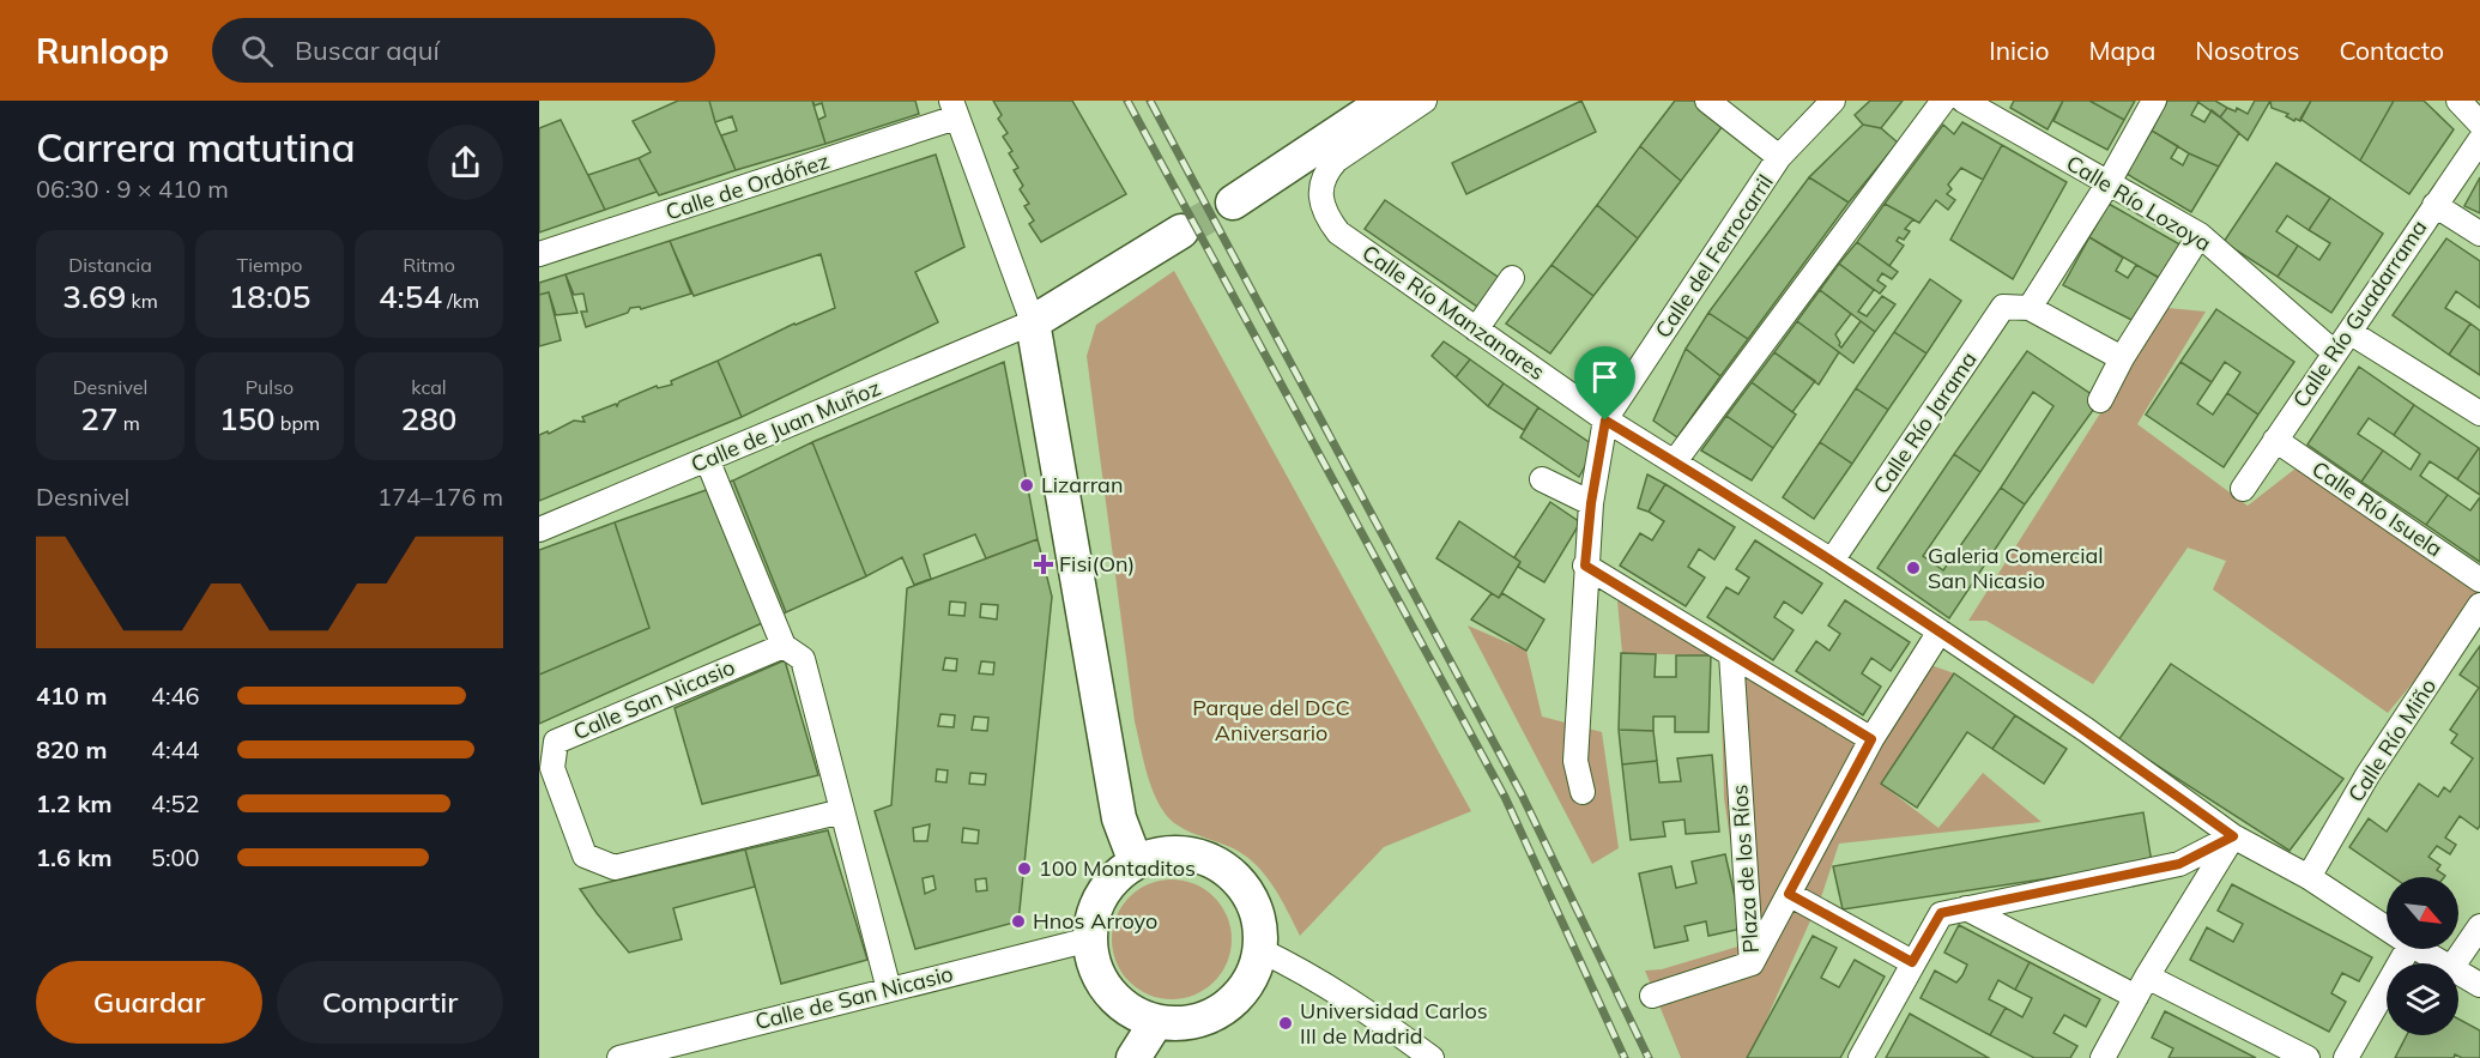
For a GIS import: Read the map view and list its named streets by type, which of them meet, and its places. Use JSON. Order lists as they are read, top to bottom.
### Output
{
  "streets": {
    "street": [
      "Calle de Ordóñez",
      "Calle Río Lozoya",
      "Calle del Ferrocarril",
      "Calle Río Manzanares",
      "Calle Río Guadarrama",
      "Calle Río Jarama",
      "Calle de Juan Muñoz",
      "Calle Río Isuela",
      "Calle San Nicasio",
      "Calle Río Miño",
      "Plaza de los Ríos",
      "Calle de San Nicasio"
    ]
  },
  "crossings": [
    ["Calle Río Lozoya", "Calle Río Guadarrama"],
    ["Calle del Ferrocarril", "Calle Río Manzanares"],
    ["Calle Río Manzanares", "Calle Río Jarama"],
    ["Calle Río Manzanares", "Calle Río Miño"],
    ["Calle Río Manzanares", "Plaza de los Ríos"],
    ["Calle Río Guadarrama", "Calle Río Isuela"]
  ],
  "parks": ["Parque del DCC Aniversario"],
  "places": {
    "other": [
      "Lizarran",
      "Galeria Comercial San Nicasio",
      "100 Montaditos",
      "Hnos Arroyo",
      "Universidad Carlos III de Madrid"
    ],
    "health": ["Fisi(On)"]
  },
  "north": "bottom right",
  "page": {
    "header": "Runloop",
    "search": "Buscar aquí",
    "nav": [
      "Inicio",
      "Mapa",
      "Nosotros",
      "Contacto"
    ],
    "heading": ["Carrera matutina", "06:30 · 9 × 410 m"],
    "stats": [
      ["Distancia", "3.69 km"],
      ["Tiempo", "18:05"],
      ["Ritmo", "4:54 /km"],
      ["Desnivel", "27 m"],
      ["Pulso", "150 bpm"],
      ["kcal", "280"]
    ],
    "chart": ["Desnivel", "174–176 m"],
    "list": [
      {
        "name": "410 m",
        "note": "4:46"
      },
      {
        "name": "820 m",
        "note": "4:44"
      },
      {
        "name": "1.2 km",
        "note": "4:52"
      },
      {
        "name": "1.6 km",
        "note": "5:00"
      }
    ],
    "buttons": ["Guardar", "Compartir"]
  }
}
